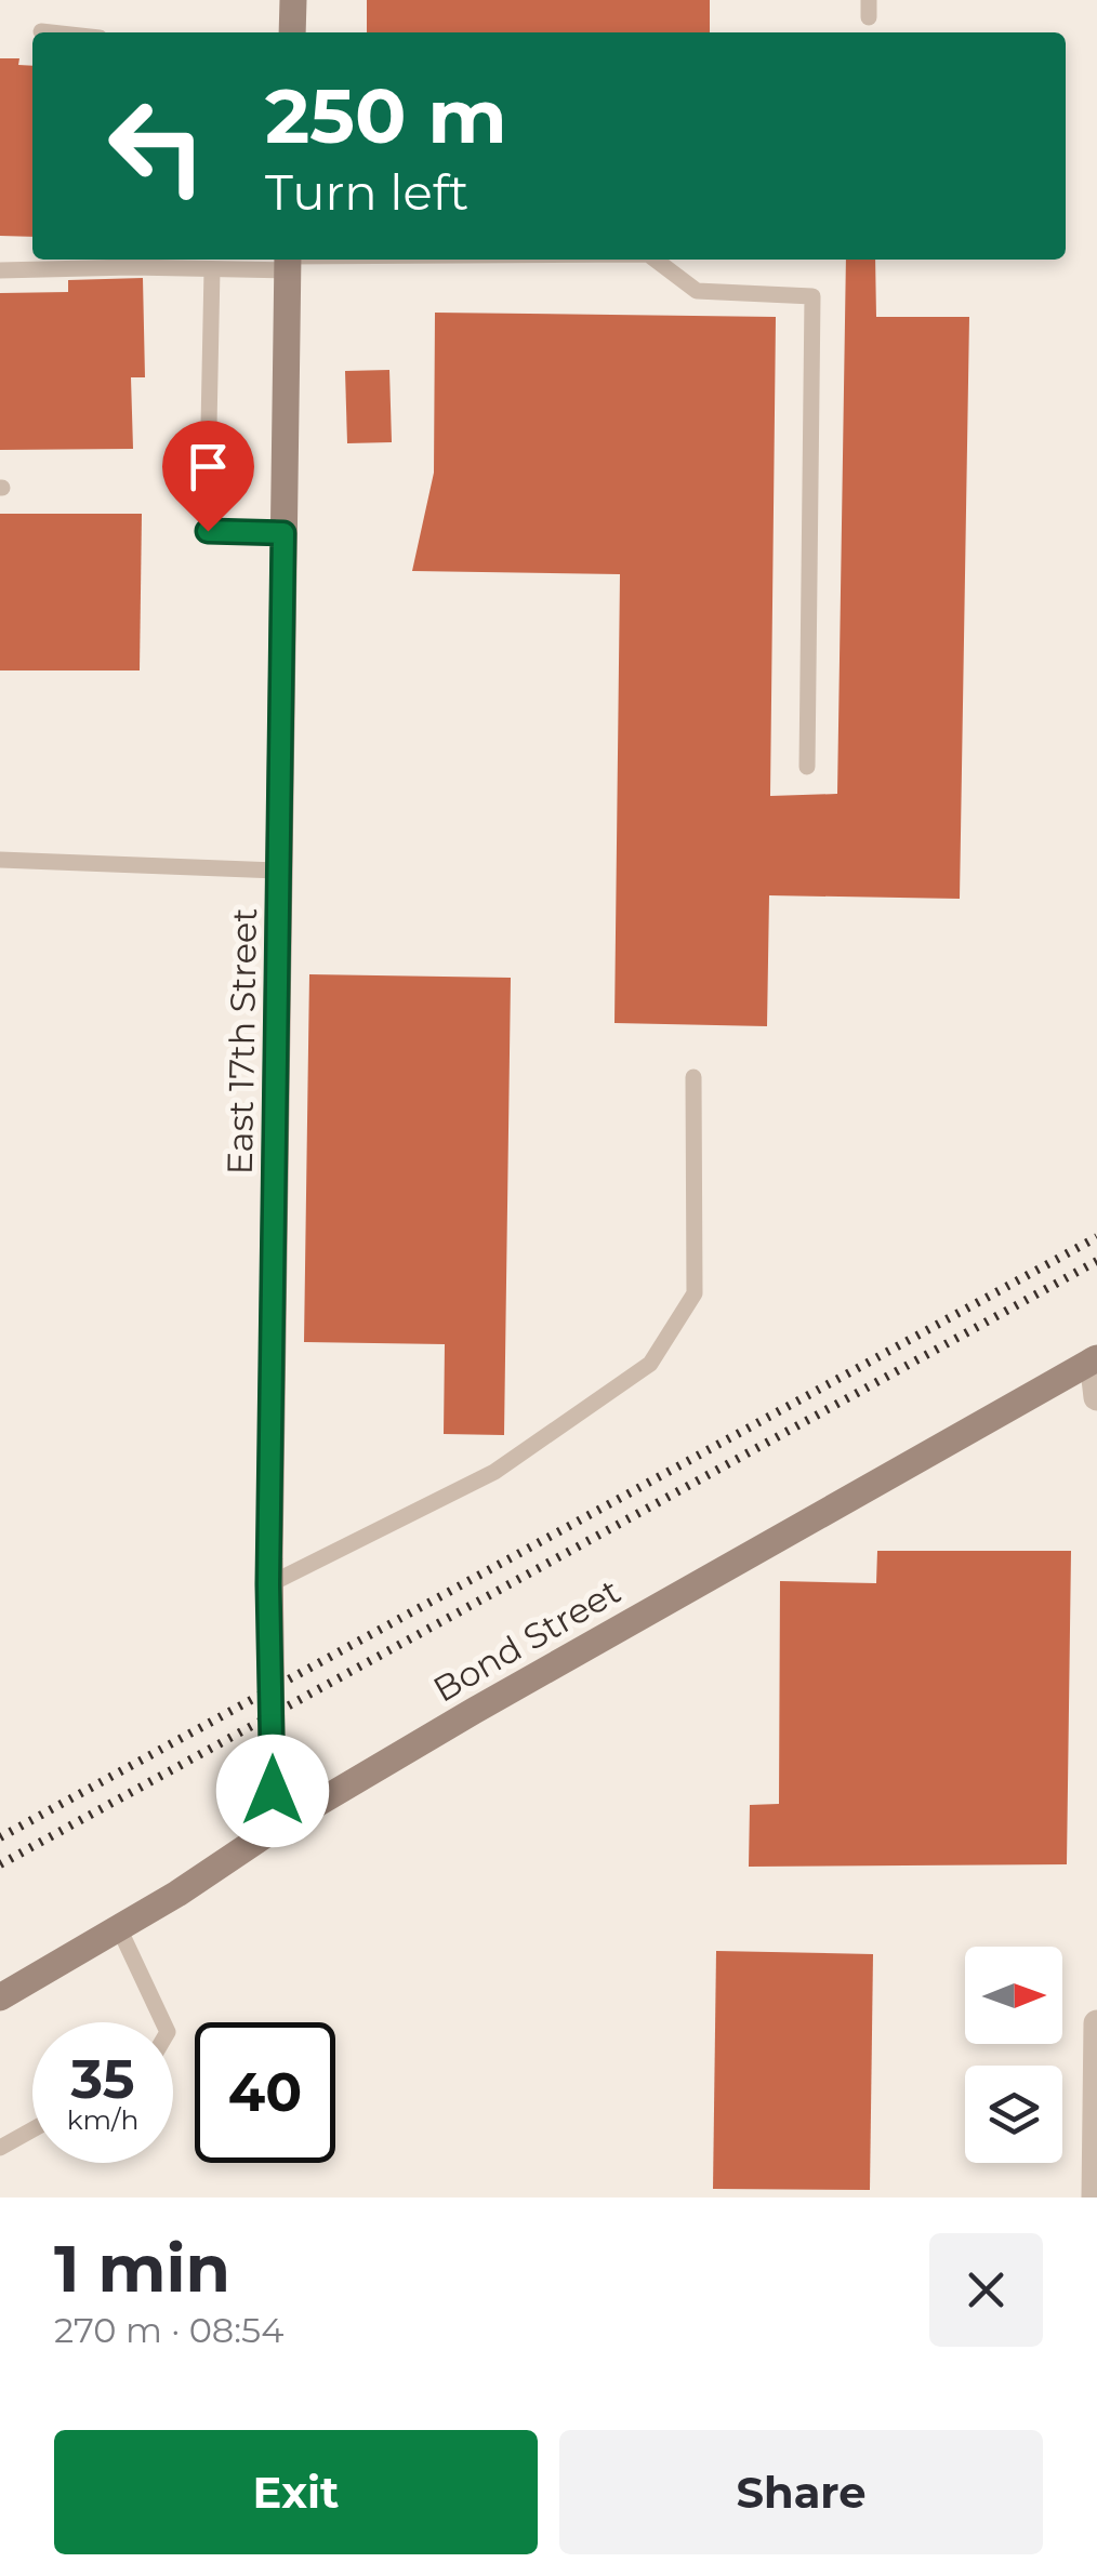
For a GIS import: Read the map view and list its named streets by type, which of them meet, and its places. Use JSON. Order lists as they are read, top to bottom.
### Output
{
  "streets": {
    "street": ["East 17th Street", "Bond Street"]
  },
  "crossings": [
    ["East 17th Street", "Bond Street"]
  ],
  "north": "right",
  "page": {
    "turn": ["250 m", "Turn left"],
    "speed": "35 km/h",
    "limit": "40",
    "heading": ["1 min", "270 m · 08:54"],
    "buttons": ["Exit", "Share"]
  }
}
